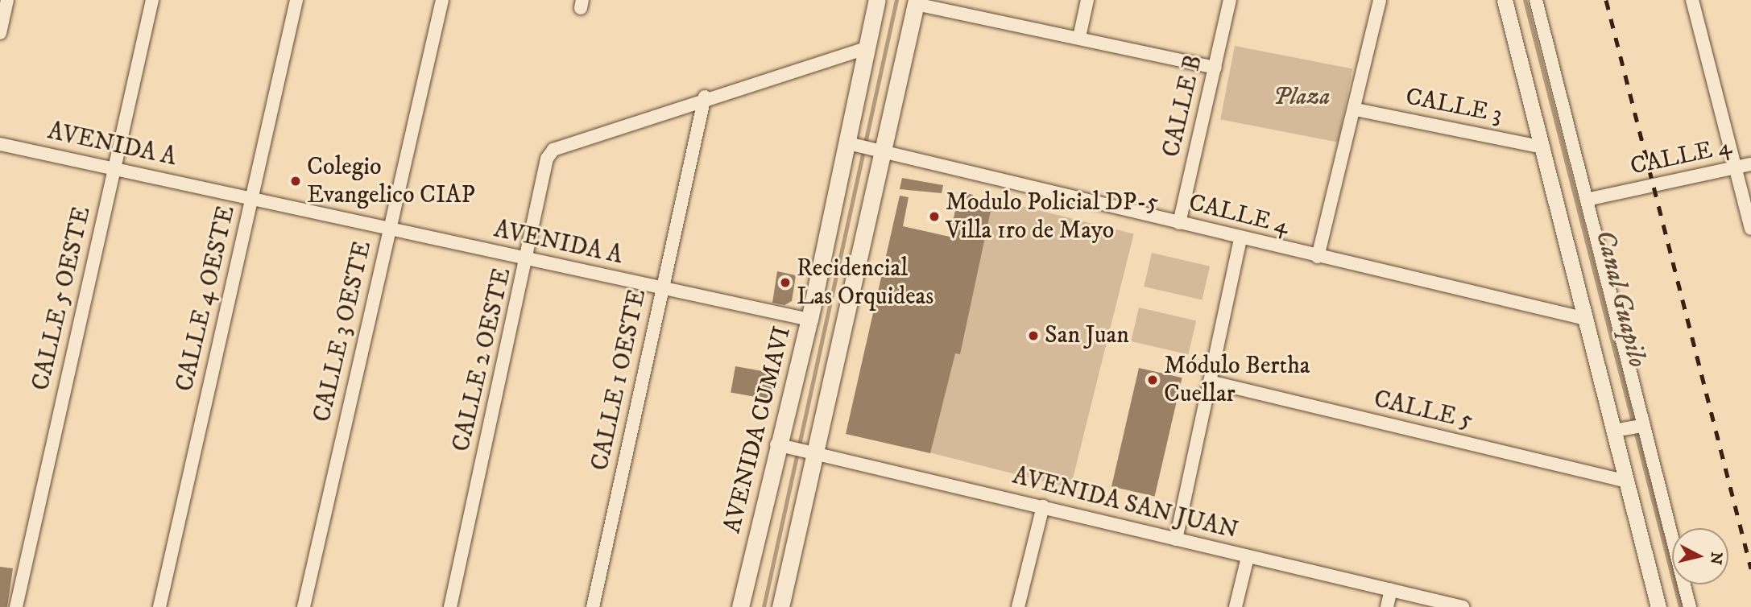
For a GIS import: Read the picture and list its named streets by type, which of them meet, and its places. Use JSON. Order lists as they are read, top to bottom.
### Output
{
  "streets": {
    "main road": ["AVENIDA CUMAVI"],
    "street": [
      "CALLE B",
      "CALLE 3",
      "AVENIDA A",
      "CALLE 4",
      "CALLE 5 OESTE",
      "CALLE 4 OESTE",
      "CALLE 3 OESTE",
      "CALLE 2 OESTE",
      "CALLE 1 OESTE",
      "CALLE 5",
      "AVENIDA SAN JUAN"
    ]
  },
  "crossings": [
    ["CALLE B", "CALLE 4"],
    ["AVENIDA A", "CALLE 5 OESTE"],
    ["AVENIDA A", "CALLE 4 OESTE"],
    ["AVENIDA A", "CALLE 3 OESTE"],
    ["AVENIDA A", "CALLE 2 OESTE"],
    ["AVENIDA A", "CALLE 1 OESTE"],
    ["AVENIDA A", "AVENIDA CUMAVI"],
    ["CALLE 4", "AVENIDA CUMAVI"],
    ["CALLE 2 OESTE", "CALLE 1 OESTE"],
    ["CALLE 2 OESTE", "AVENIDA CUMAVI"],
    ["AVENIDA CUMAVI", "AVENIDA SAN JUAN"]
  ],
  "water": ["Canal Guapilo"],
  "parks": ["Plaza"],
  "places": [
    "Colegio Evangelico CIAP",
    "Modulo Policial DP-5 Villa 1ro de Mayo",
    "Recidencial Las Orquideas",
    "San Juan",
    "Módulo Bertha Cuellar"
  ],
  "north": "right"
}
